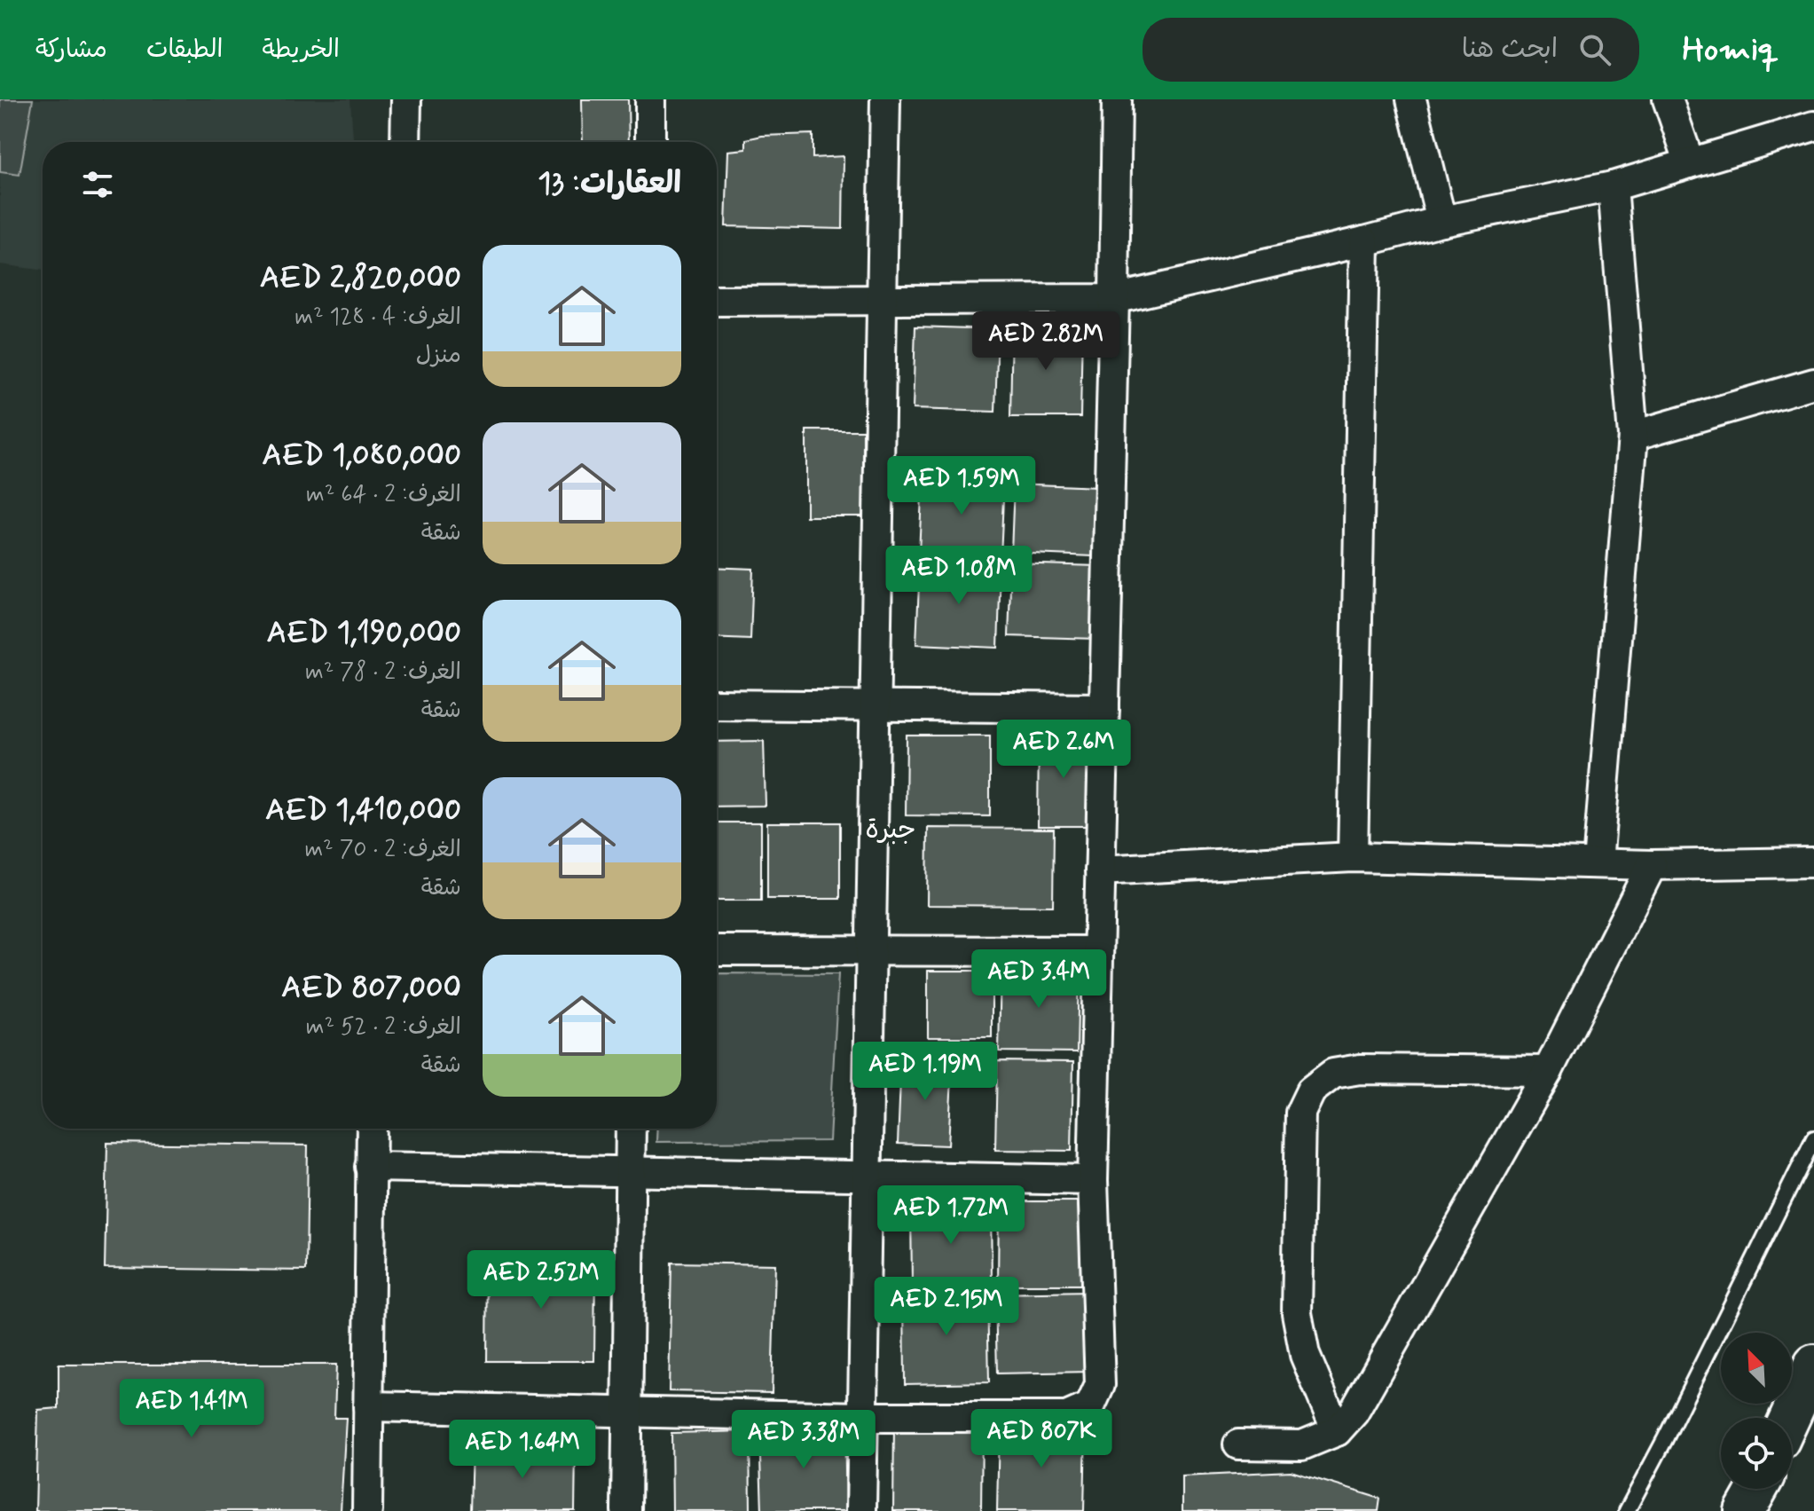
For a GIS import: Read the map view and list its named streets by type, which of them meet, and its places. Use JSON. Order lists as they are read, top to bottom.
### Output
{
  "districts": ["جبرة"],
  "north": "top left",
  "page": {
    "header": "Homiq",
    "search": "ابحث هنا",
    "nav": ["الخريطة", "الطبقات", "مشاركة"],
    "heading": "العقارات: 13",
    "list": [
      {
        "name": "AED 2,820,000",
        "note": "الغرف: 4 · 128 m² · منزل"
      },
      {
        "name": "AED 1,080,000",
        "note": "الغرف: 2 · 64 m² · شقة"
      },
      {
        "name": "AED 1,190,000",
        "note": "الغرف: 2 · 78 m² · شقة"
      },
      {
        "name": "AED 1,410,000",
        "note": "الغرف: 2 · 70 m² · شقة"
      },
      {
        "name": "AED 807,000",
        "note": "الغرف: 2 · 52 m² · شقة"
      }
    ],
    "price": [
      "AED 2.82M",
      "AED 1.59M",
      "AED 1.08M",
      "AED 2.6M",
      "AED 3.4M",
      "AED 1.19M",
      "AED 1.72M",
      "AED 2.52M",
      "AED 2.15M",
      "AED 1.41M",
      "AED 807K",
      "AED 3.38M",
      "AED 1.64M"
    ]
  }
}
